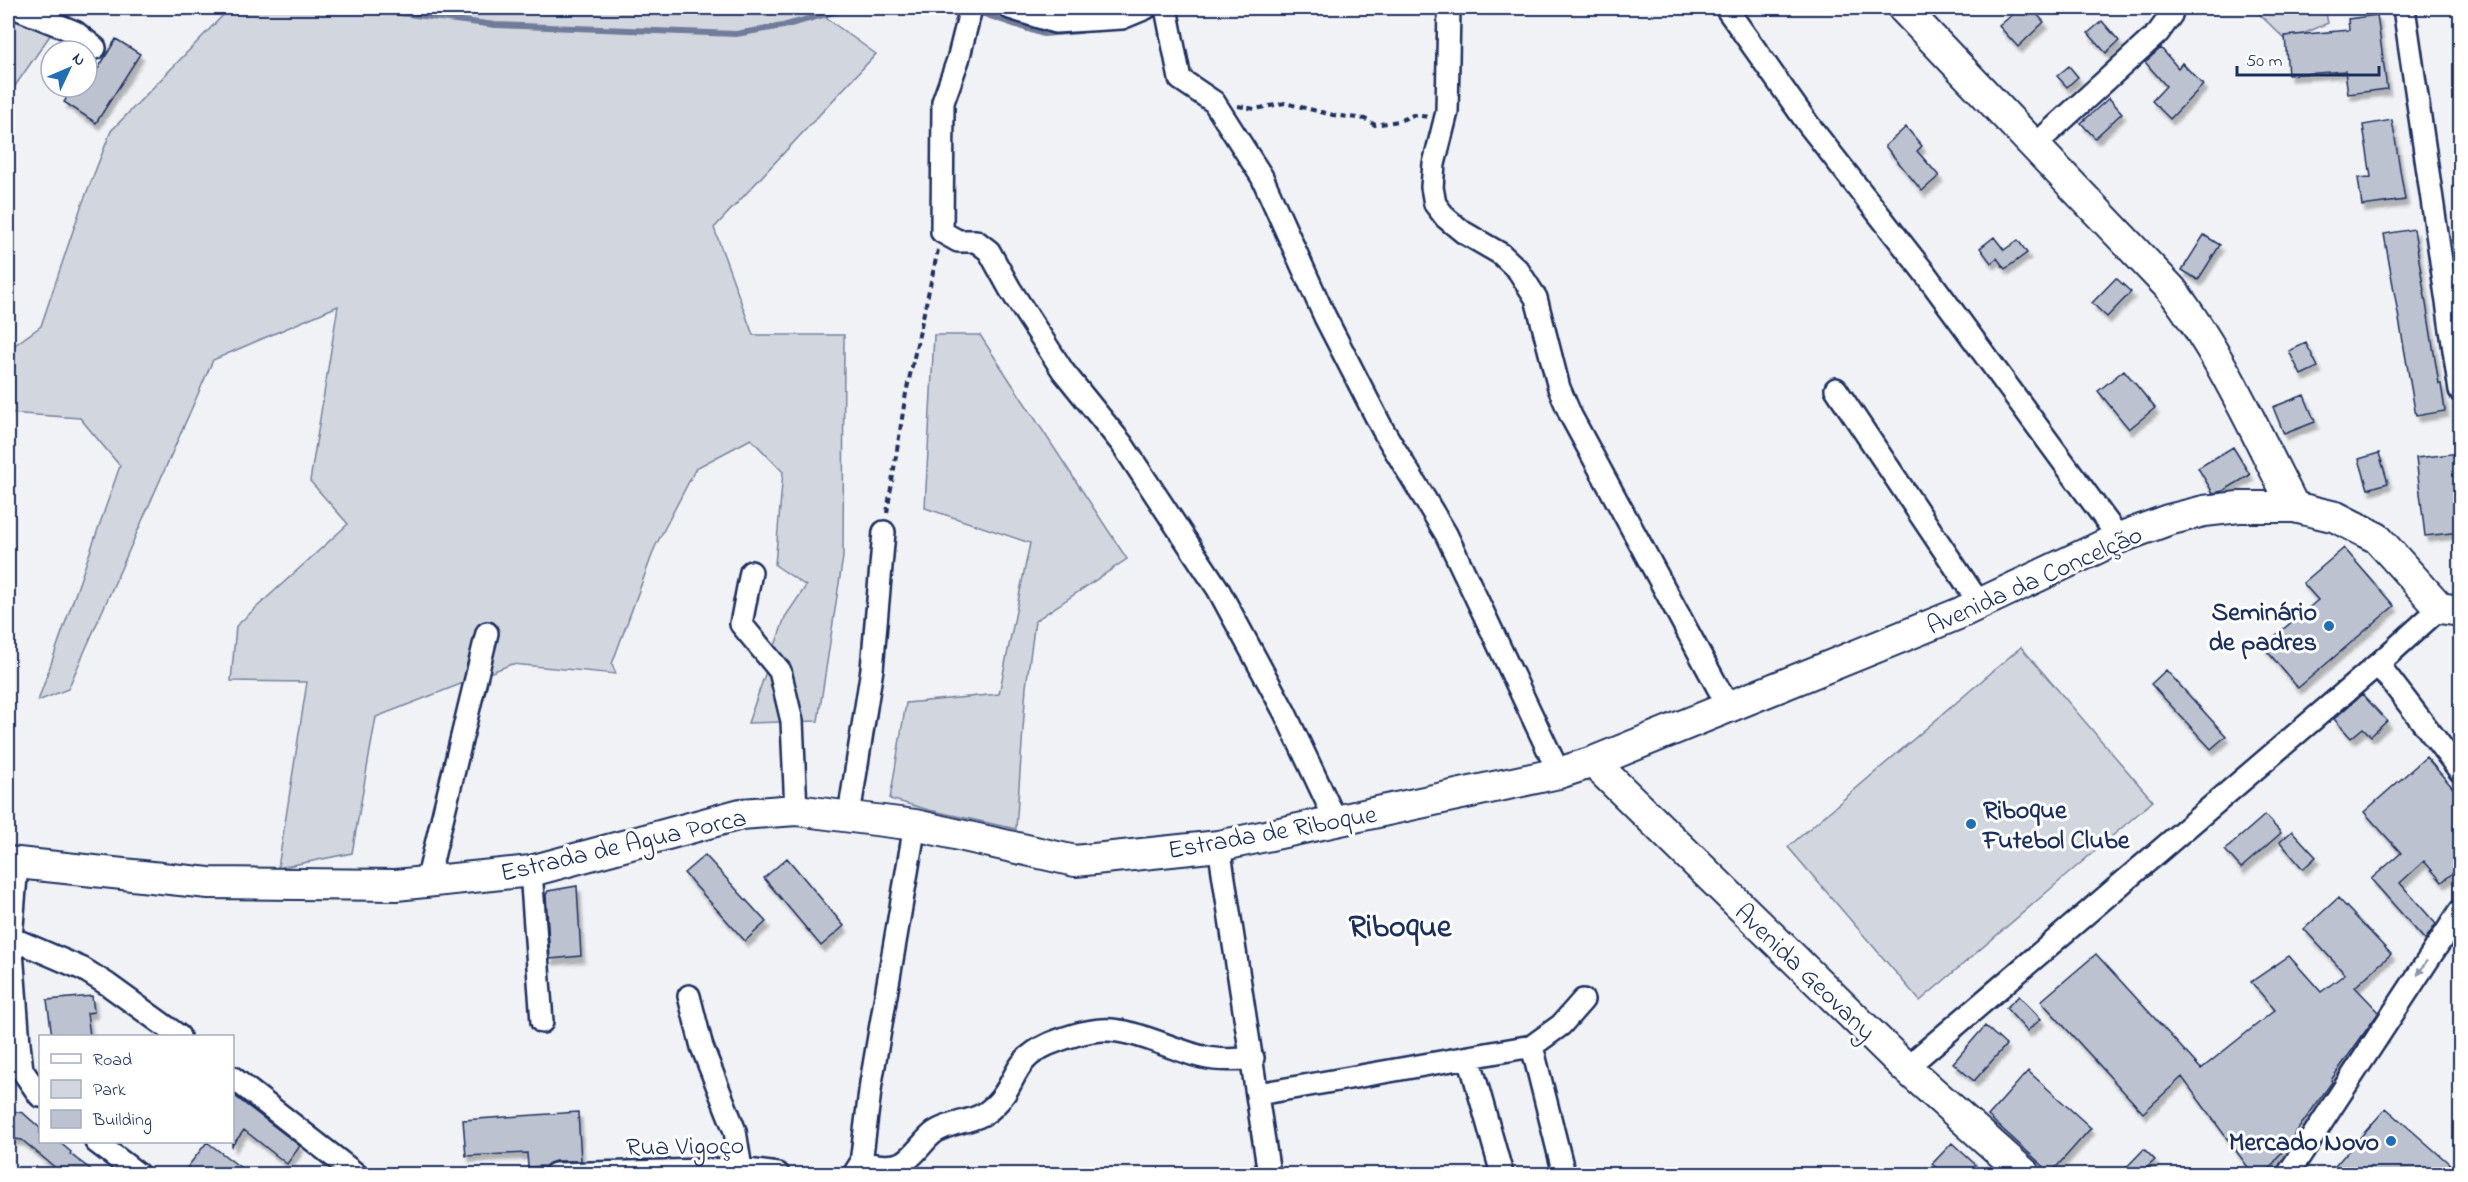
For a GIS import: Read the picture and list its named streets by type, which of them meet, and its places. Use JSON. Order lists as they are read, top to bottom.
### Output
{
  "streets": {
    "main road": [
      "Avenida da Concelção",
      "Estrada de Riboque",
      "Estrada de Agua Porca",
      "Avenida Geovany"
    ],
    "street": ["Rua Vigoço"]
  },
  "crossings": [
    ["Avenida da Concelção", "Estrada de Riboque"],
    ["Avenida da Concelção", "Avenida Geovany"],
    ["Estrada de Riboque", "Estrada de Agua Porca"],
    ["Estrada de Riboque", "Avenida Geovany"]
  ],
  "districts": ["Riboque"],
  "places": ["Seminário de padres", "Riboque Futebol Clube", "Mercado Novo"],
  "legend": ["Road", "Park", "Building"],
  "scale_bar": "50 m",
  "north": "top right"
}
